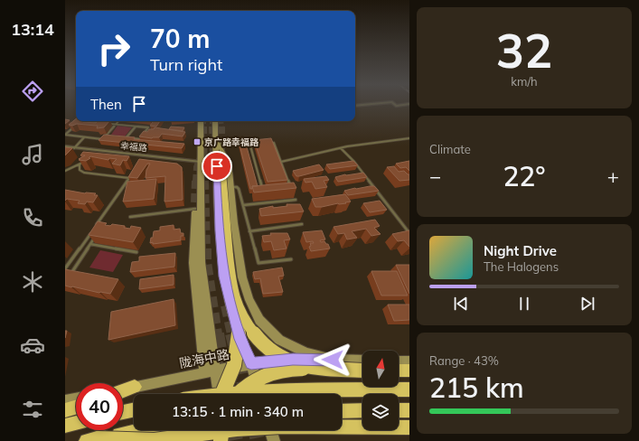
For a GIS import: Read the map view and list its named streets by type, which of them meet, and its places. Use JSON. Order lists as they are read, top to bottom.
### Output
{
  "streets": {
    "main road": ["陇海中路"],
    "street": ["幸福路"]
  },
  "places": {
    "transit": ["京广路幸福路"]
  },
  "north": "top",
  "page": {
    "tabs": "13:14",
    "tile": [
      ["32", "km/h"],
      "Climate",
      ["Range · 43%", "215 km"]
    ],
    "turn": ["70 m", "Turn right"],
    "then": "Then",
    "heat": ["−", "22°", "+"],
    "song": ["Night Drive", "The Halogens"],
    "limit": "40",
    "trip": "13:15 · 1 min · 340 m"
  }
}
